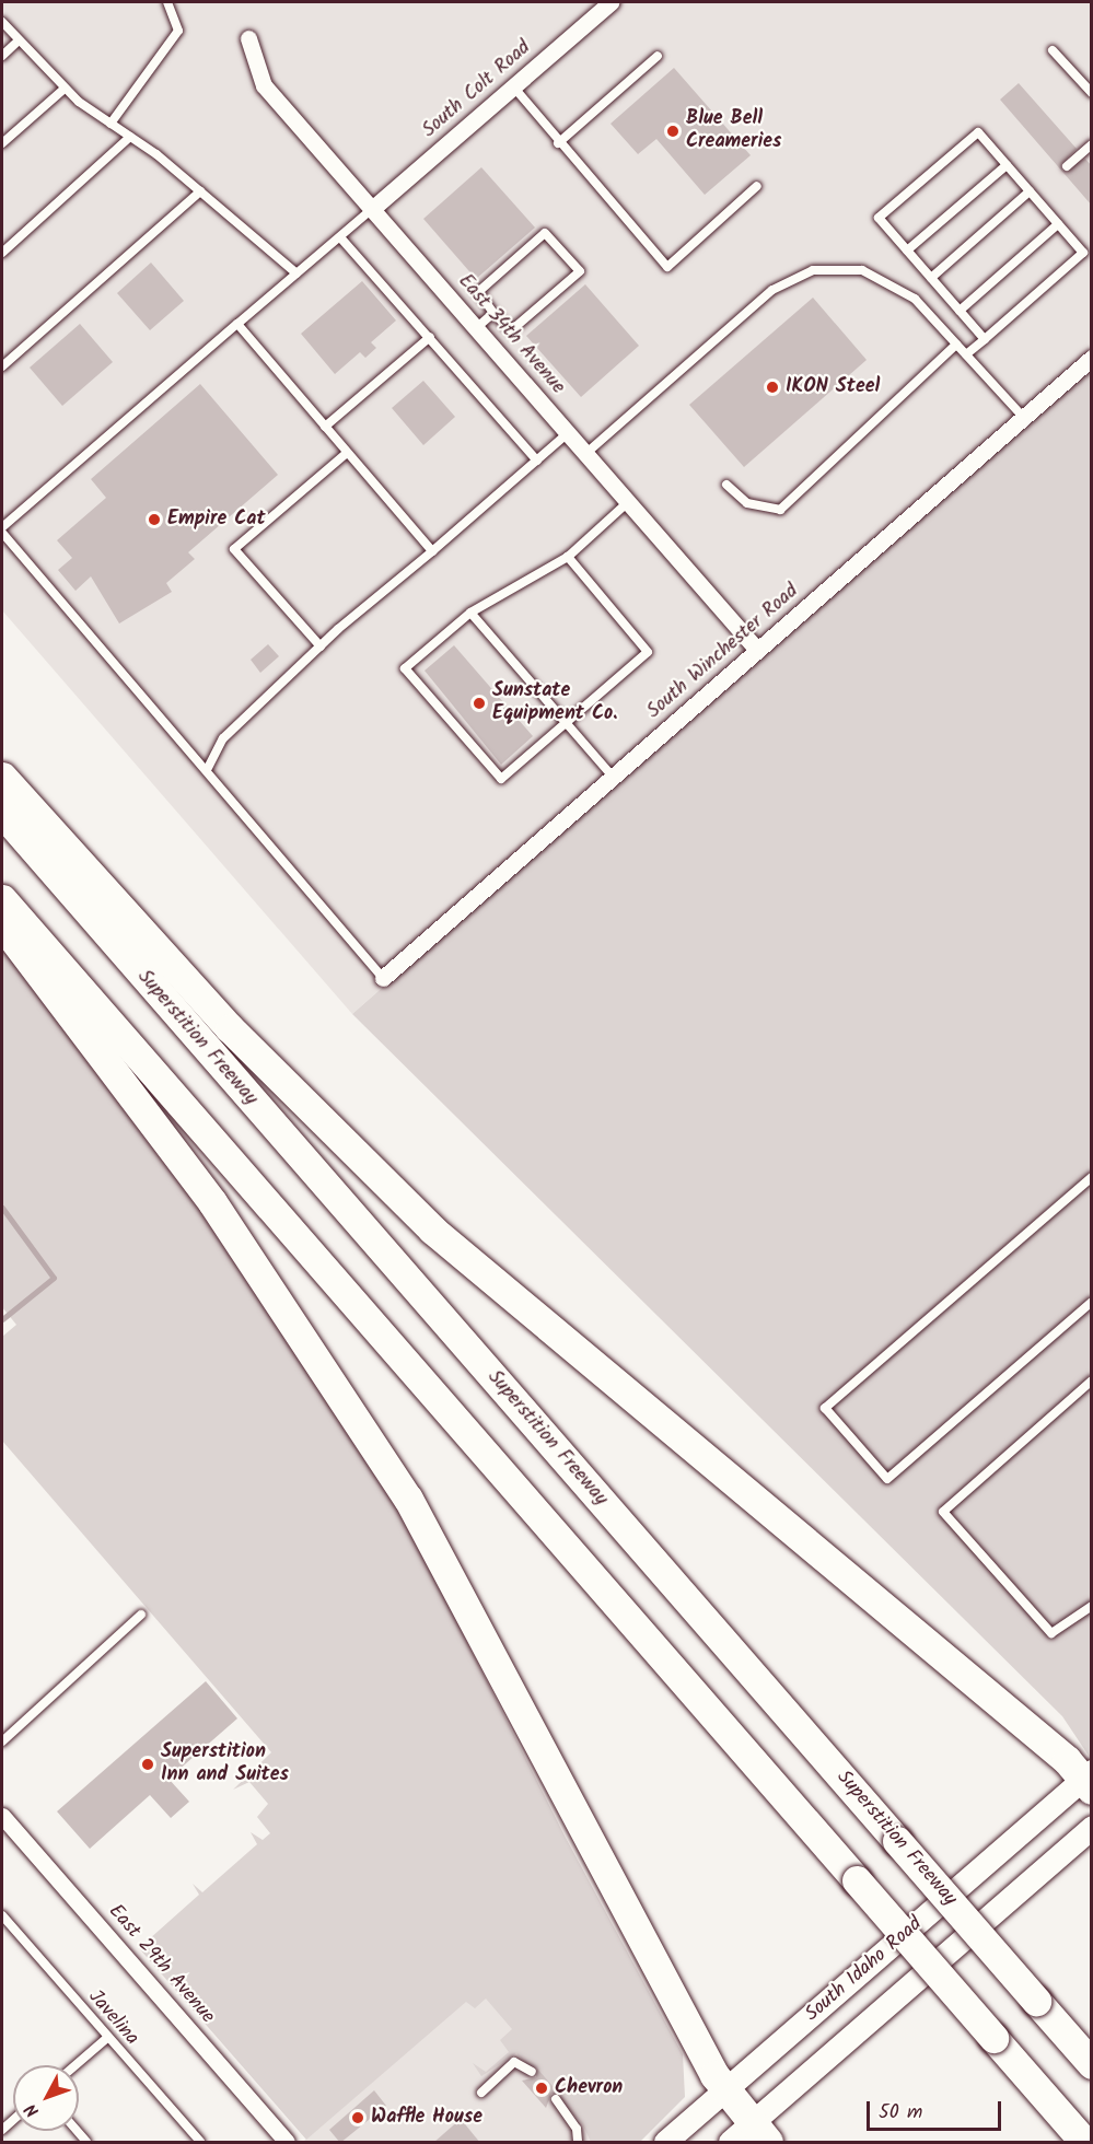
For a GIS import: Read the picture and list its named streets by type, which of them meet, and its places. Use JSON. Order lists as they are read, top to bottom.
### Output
{
  "streets": {
    "highway": ["Superstition Freeway"],
    "main road": ["South Idaho Road"],
    "street": [
      "South Colt Road",
      "East 34th Avenue",
      "South Winchester Road",
      "East 29th Avenue"
    ],
    "lane": ["Javelina"]
  },
  "crossings": [
    ["South Colt Road", "East 34th Avenue"],
    ["East 34th Avenue", "South Winchester Road"]
  ],
  "places": [
    "Blue Bell Creameries",
    "IKON Steel",
    "Empire Cat",
    "Sunstate Equipment Co.",
    "Superstition Inn and Suites",
    "Chevron",
    "Waffle House"
  ],
  "scale_bar": "50 m",
  "north": "bottom left"
}
